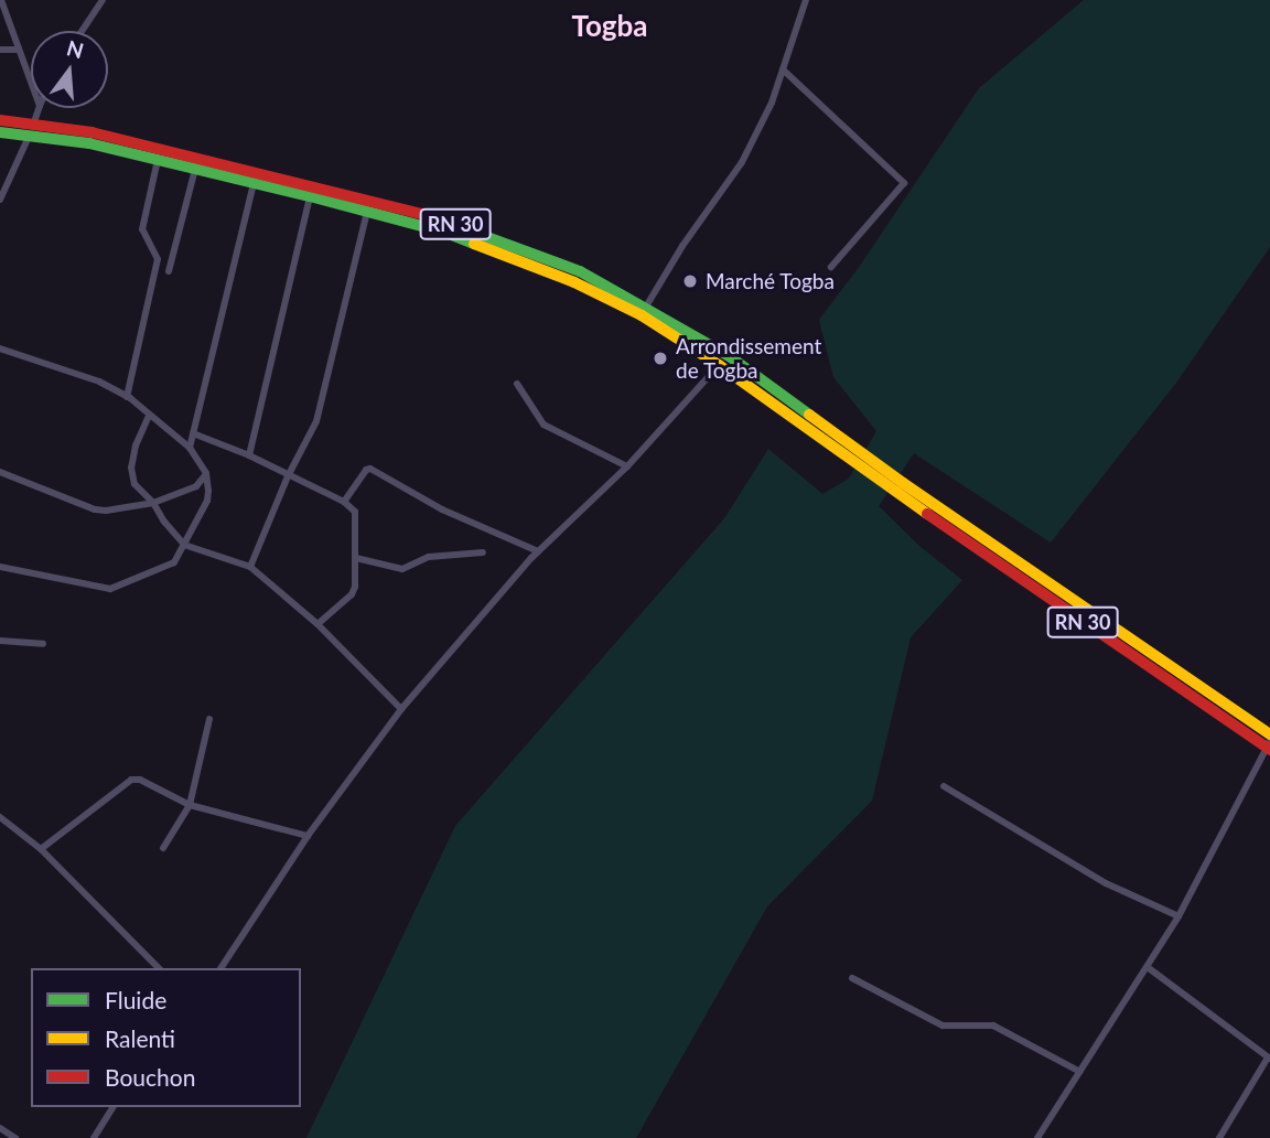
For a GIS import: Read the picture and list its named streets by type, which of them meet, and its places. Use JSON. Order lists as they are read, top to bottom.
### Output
{
  "streets": {
    "main road": ["RN 30"]
  },
  "districts": ["Togba"],
  "places": ["Marché Togba", "Arrondissement de Togba"],
  "legend": ["Fluide", "Ralenti", "Bouchon"],
  "north": "top"
}
